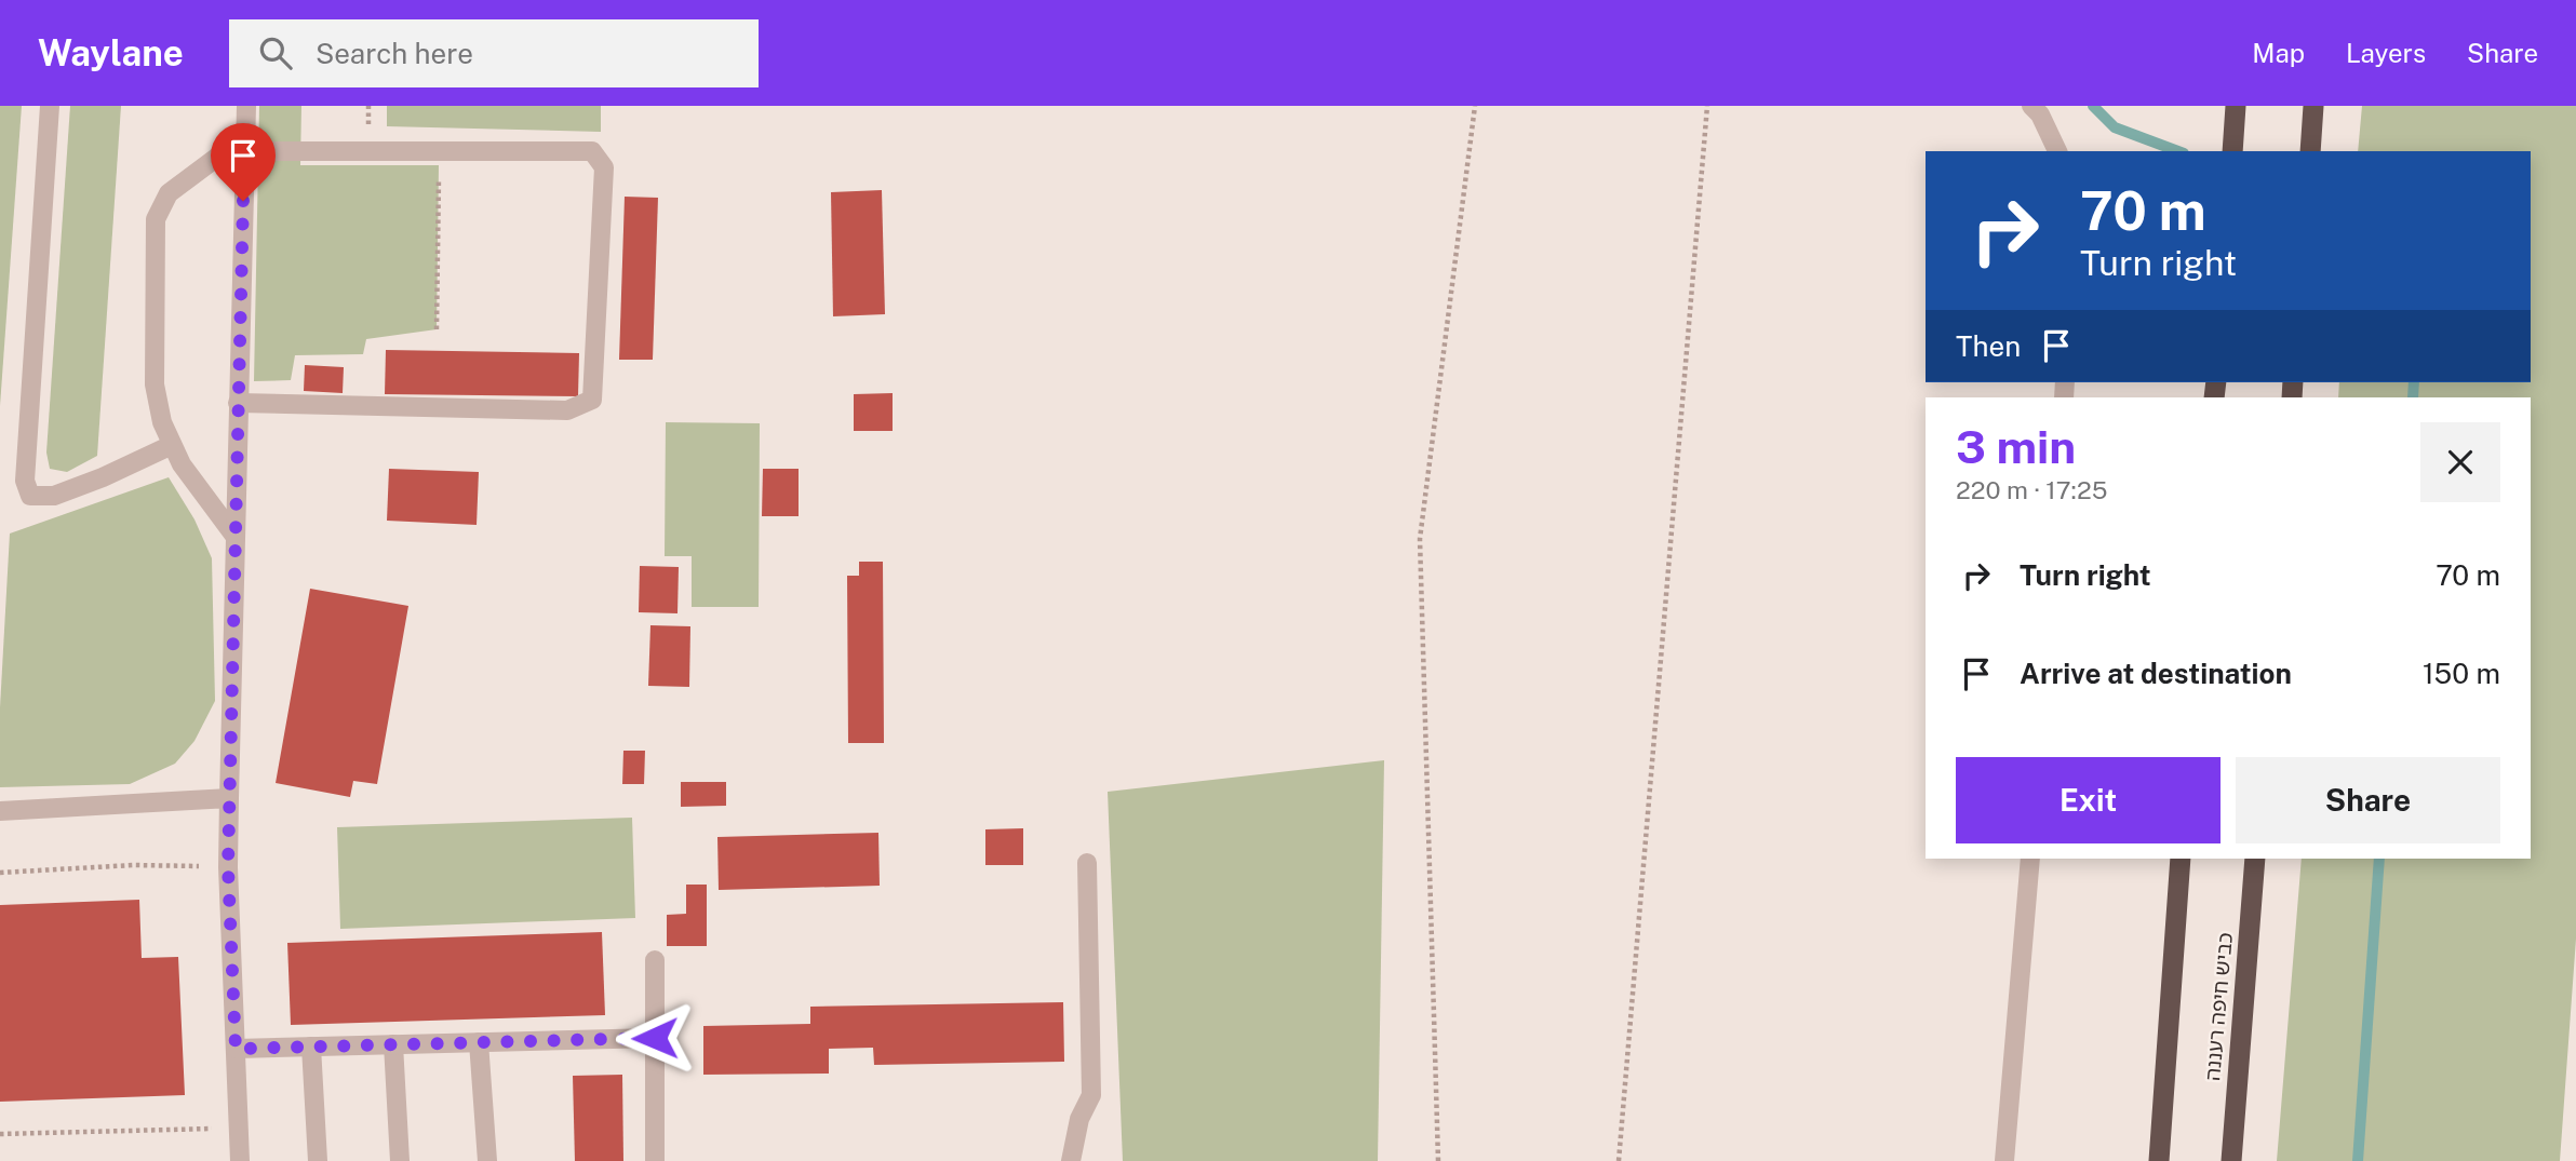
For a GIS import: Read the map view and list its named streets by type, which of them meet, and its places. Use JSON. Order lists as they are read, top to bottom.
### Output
{
  "streets": {
    "highway": ["כביש חיפה רעננה"]
  },
  "page": {
    "header": "Waylane",
    "search": "Search here",
    "nav": ["Map", "Layers", "Share"],
    "turn": ["70 m", "Turn right"],
    "then": "Then",
    "heading": ["3 min", "220 m · 17:25"],
    "list": [
      {
        "name": "Turn right",
        "value": "70 m"
      },
      {
        "name": "Arrive at destination",
        "value": "150 m"
      }
    ],
    "buttons": ["Exit", "Share"]
  }
}
